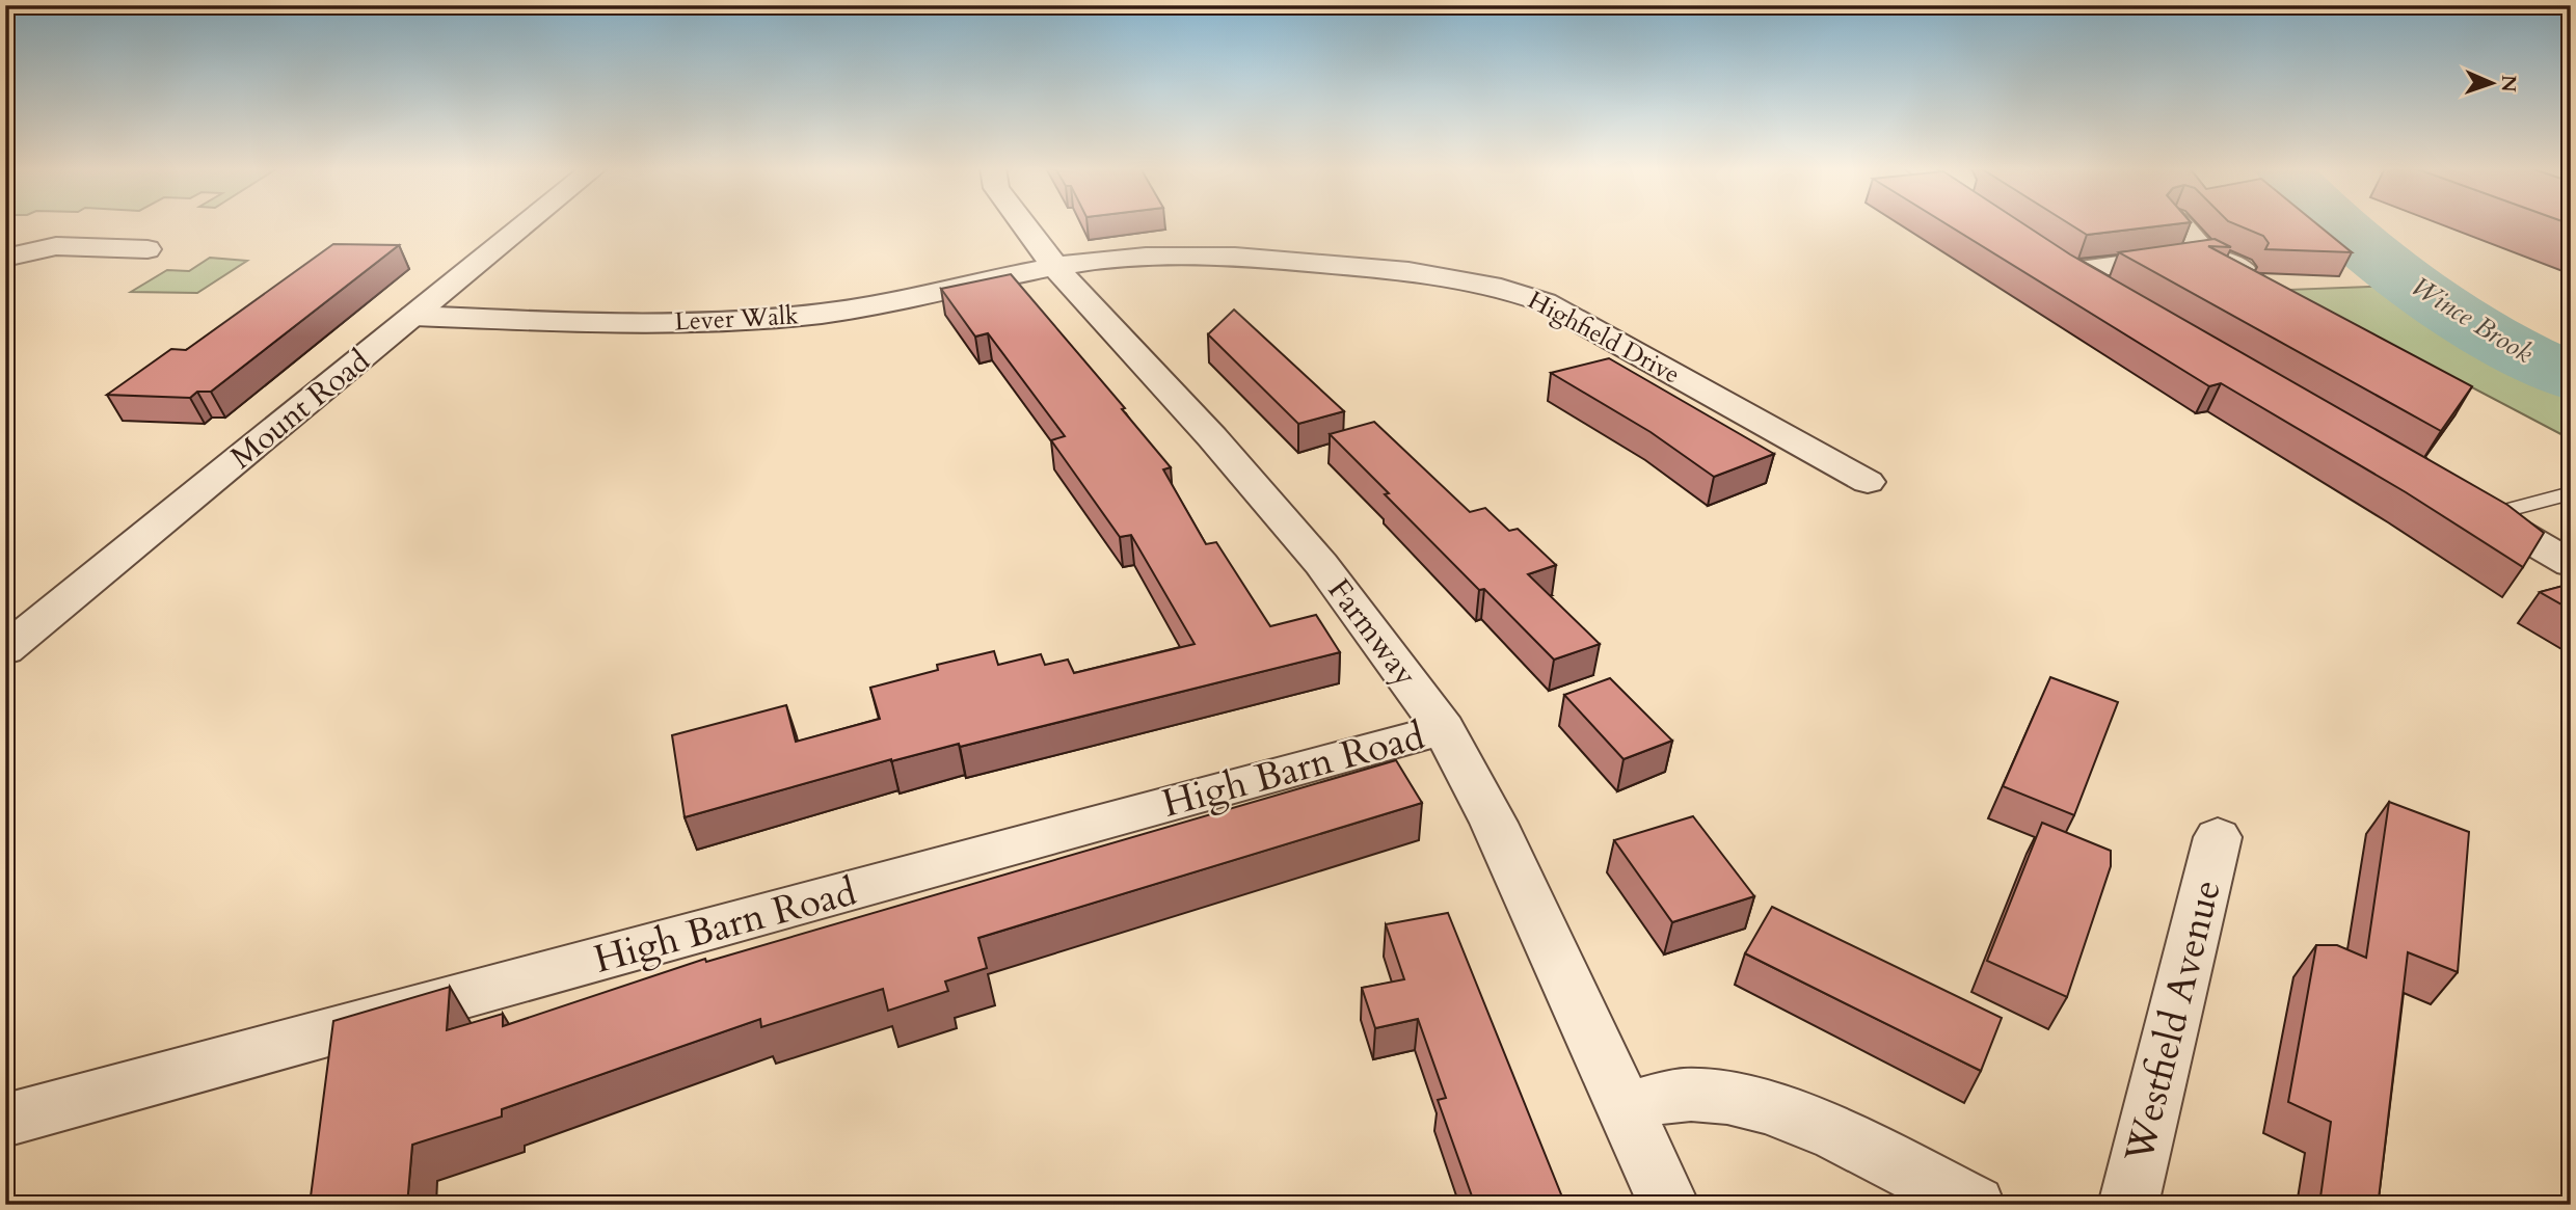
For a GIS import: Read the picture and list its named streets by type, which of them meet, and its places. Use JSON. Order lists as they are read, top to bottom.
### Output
{
  "streets": {
    "street": [
      "Lever Walk",
      "Highfield Drive",
      "Mount Road",
      "Farmway",
      "High Barn Road",
      "Westfield Avenue"
    ]
  },
  "crossings": [
    ["Lever Walk", "Highfield Drive"],
    ["Lever Walk", "Mount Road"],
    ["Lever Walk", "Farmway"],
    ["Highfield Drive", "Farmway"],
    ["Farmway", "High Barn Road"]
  ],
  "water": ["Wince Brook"],
  "north": "right"
}
